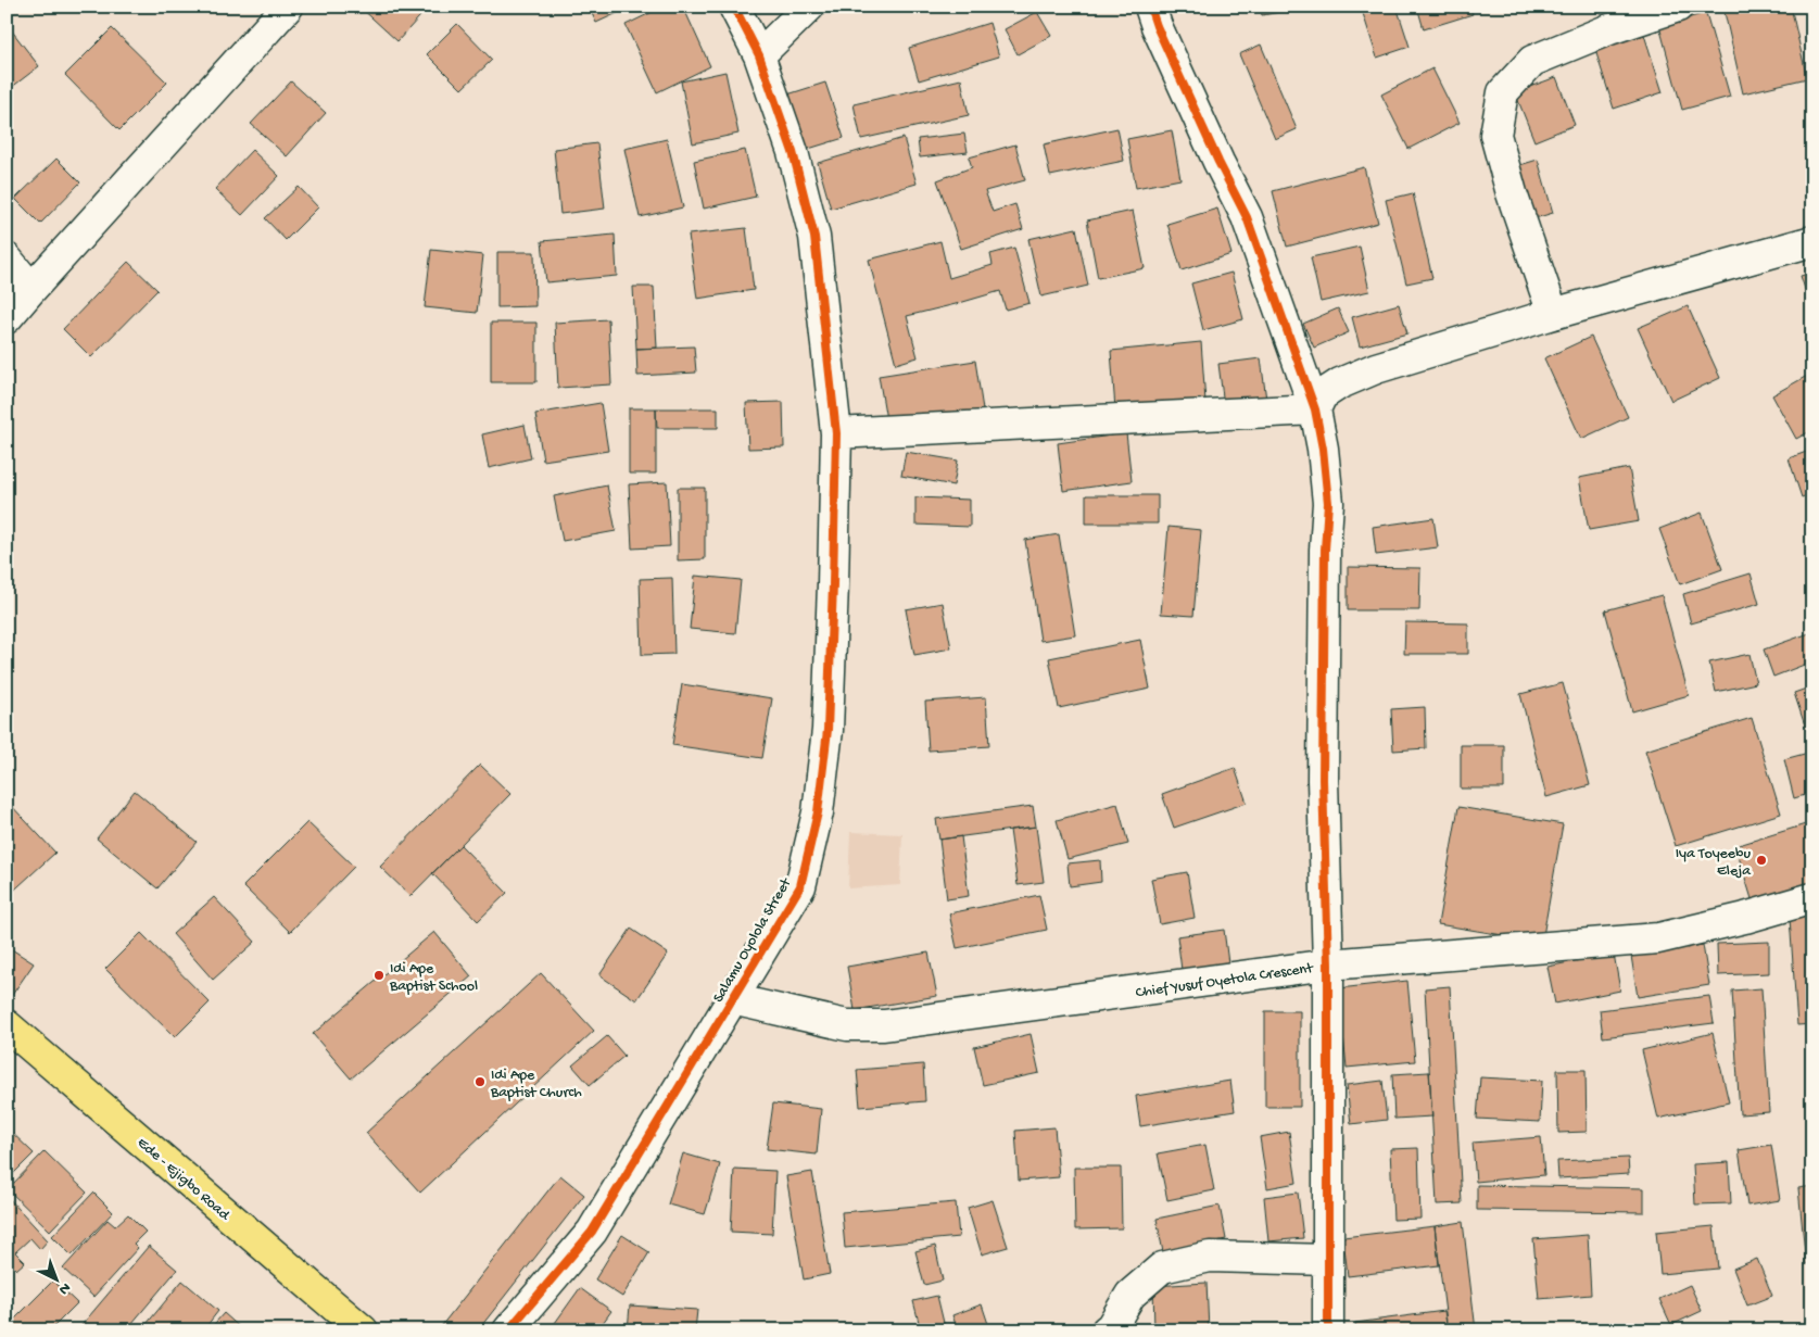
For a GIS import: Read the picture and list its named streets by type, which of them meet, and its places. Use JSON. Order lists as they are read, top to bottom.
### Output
{
  "streets": {
    "main road": ["Ede - Ejigbo Road"],
    "street": ["Salamu Oyolola Street", "Chief Yusuf Oyetola Crescent"]
  },
  "crossings": [
    ["Salamu Oyolola Street", "Chief Yusuf Oyetola Crescent"]
  ],
  "places": ["Iya Toyeebu Eleja", "Idi Ape Baptist School", "Idi Ape Baptist Church"],
  "north": "bottom right"
}
